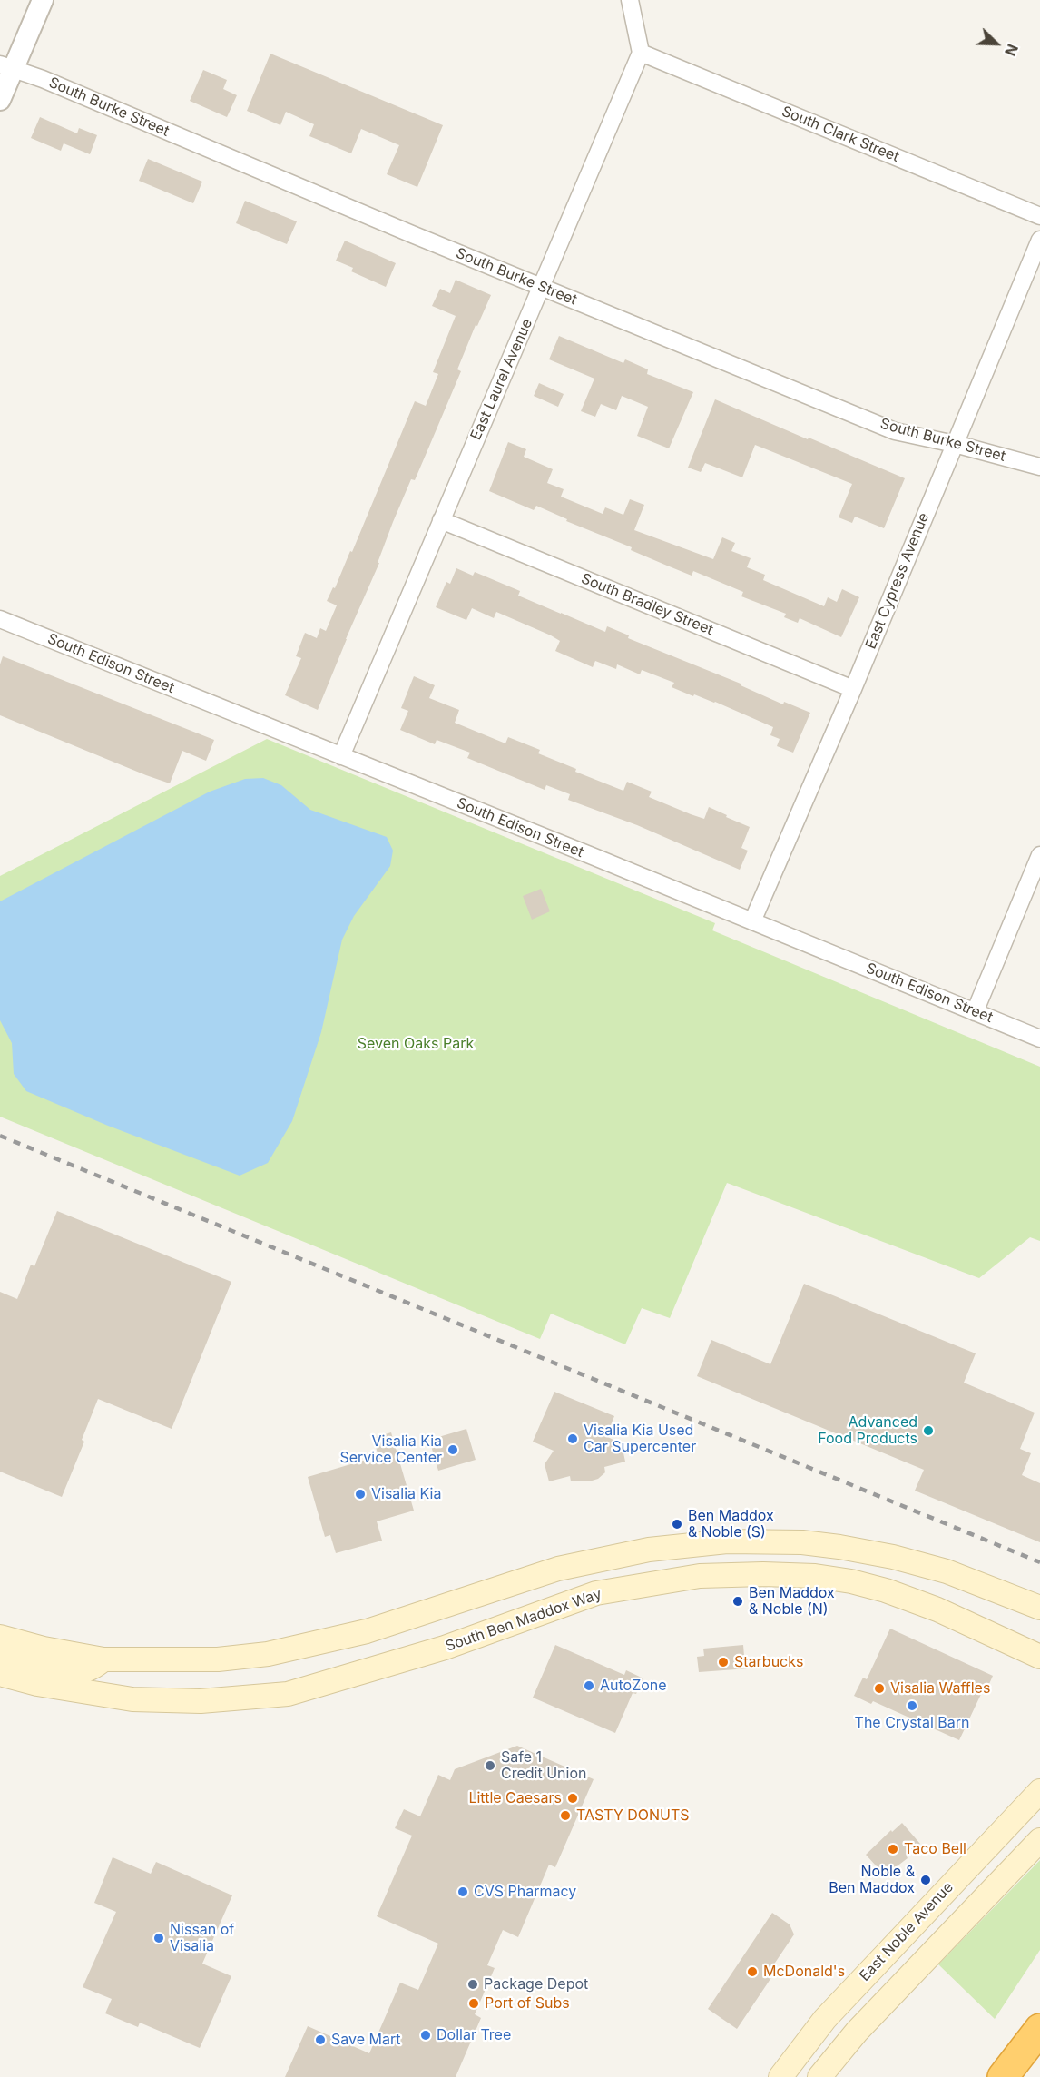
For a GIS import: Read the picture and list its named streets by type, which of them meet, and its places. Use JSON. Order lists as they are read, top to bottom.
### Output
{
  "streets": {
    "main road": ["South Ben Maddox Way", "East Noble Avenue"],
    "street": [
      "South Burke Street",
      "South Clark Street",
      "East Laurel Avenue",
      "East Cypress Avenue",
      "South Bradley Street",
      "South Edison Street"
    ]
  },
  "crossings": [
    ["South Burke Street", "East Laurel Avenue"],
    ["South Burke Street", "East Cypress Avenue"],
    ["South Clark Street", "East Laurel Avenue"],
    ["East Laurel Avenue", "South Bradley Street"],
    ["East Laurel Avenue", "South Edison Street"],
    ["East Cypress Avenue", "South Bradley Street"],
    ["East Cypress Avenue", "South Edison Street"]
  ],
  "parks": ["Seven Oaks Park"],
  "places": [
    "Advanced Food Products",
    "Visalia Kia Used Car Supercenter",
    "Visalia Kia Service Center",
    "Visalia Kia",
    "Ben Maddox & Noble (S)",
    "Ben Maddox & Noble (N)",
    "Starbucks",
    "AutoZone",
    "Visalia Waffles",
    "The Crystal Barn",
    "Safe 1 Credit Union",
    "Little Caesars",
    "TASTY DONUTS",
    "Taco Bell",
    "Noble & Ben Maddox",
    "CVS Pharmacy",
    "Nissan of Visalia",
    "McDonald's",
    "Package Depot",
    "Port of Subs",
    "Dollar Tree",
    "Save Mart"
  ],
  "north": "bottom right"
}
